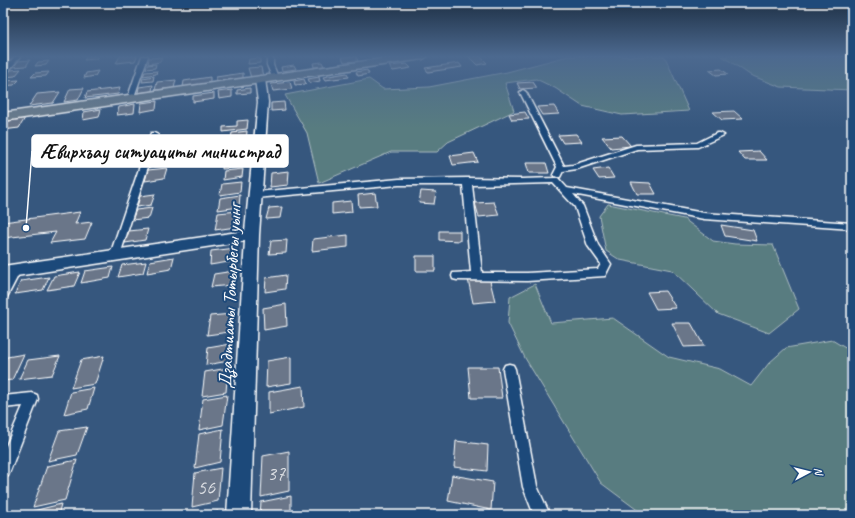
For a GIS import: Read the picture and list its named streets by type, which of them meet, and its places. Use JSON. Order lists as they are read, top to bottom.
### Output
{
  "streets": {
    "street": ["Дзадтиаты Тотырбегы уынг"]
  },
  "places": ["Æвирхъау ситуациты министрад"],
  "house_numbers": ["37", "56"],
  "north": "right"
}
